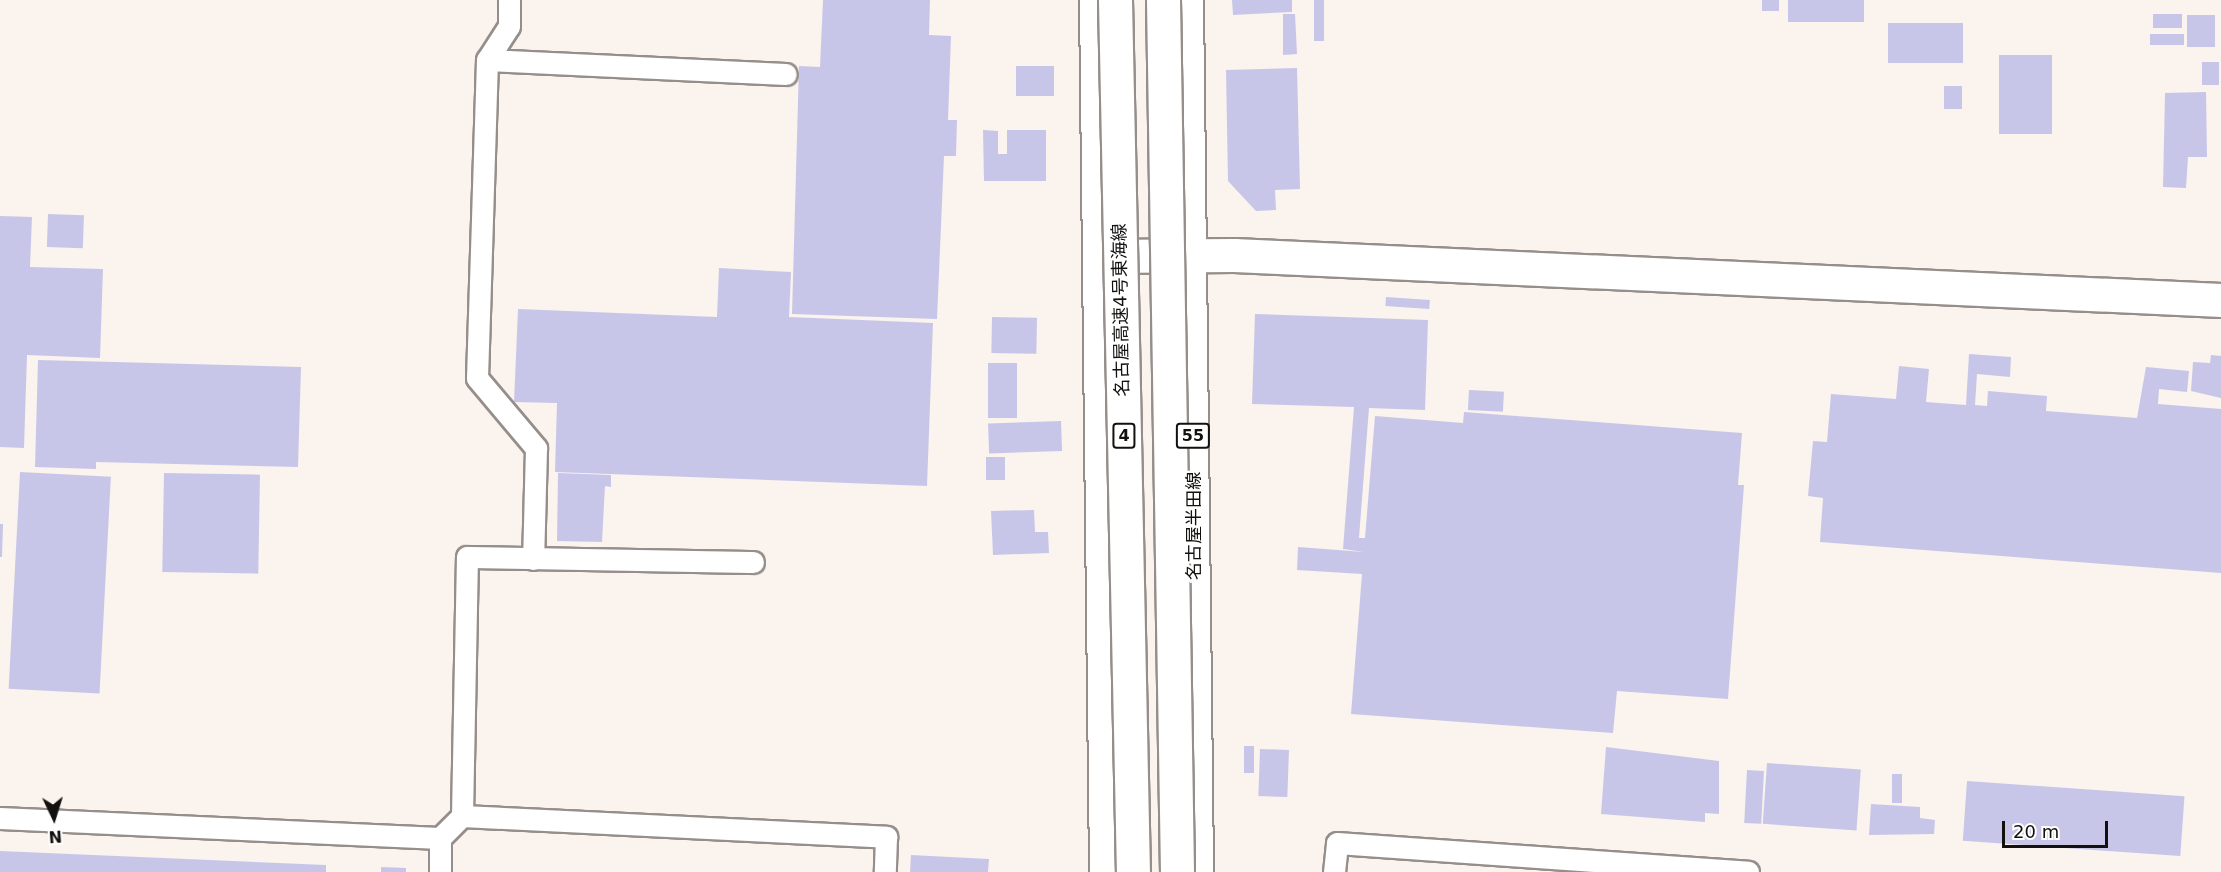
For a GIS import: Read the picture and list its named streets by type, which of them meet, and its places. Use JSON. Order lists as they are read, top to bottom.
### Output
{
  "streets": {
    "main road": [
      "名古屋高速4号東海線",
      "4",
      "55",
      "名古屋半田線"
    ]
  },
  "scale_bar": "20 m",
  "north": "bottom"
}
